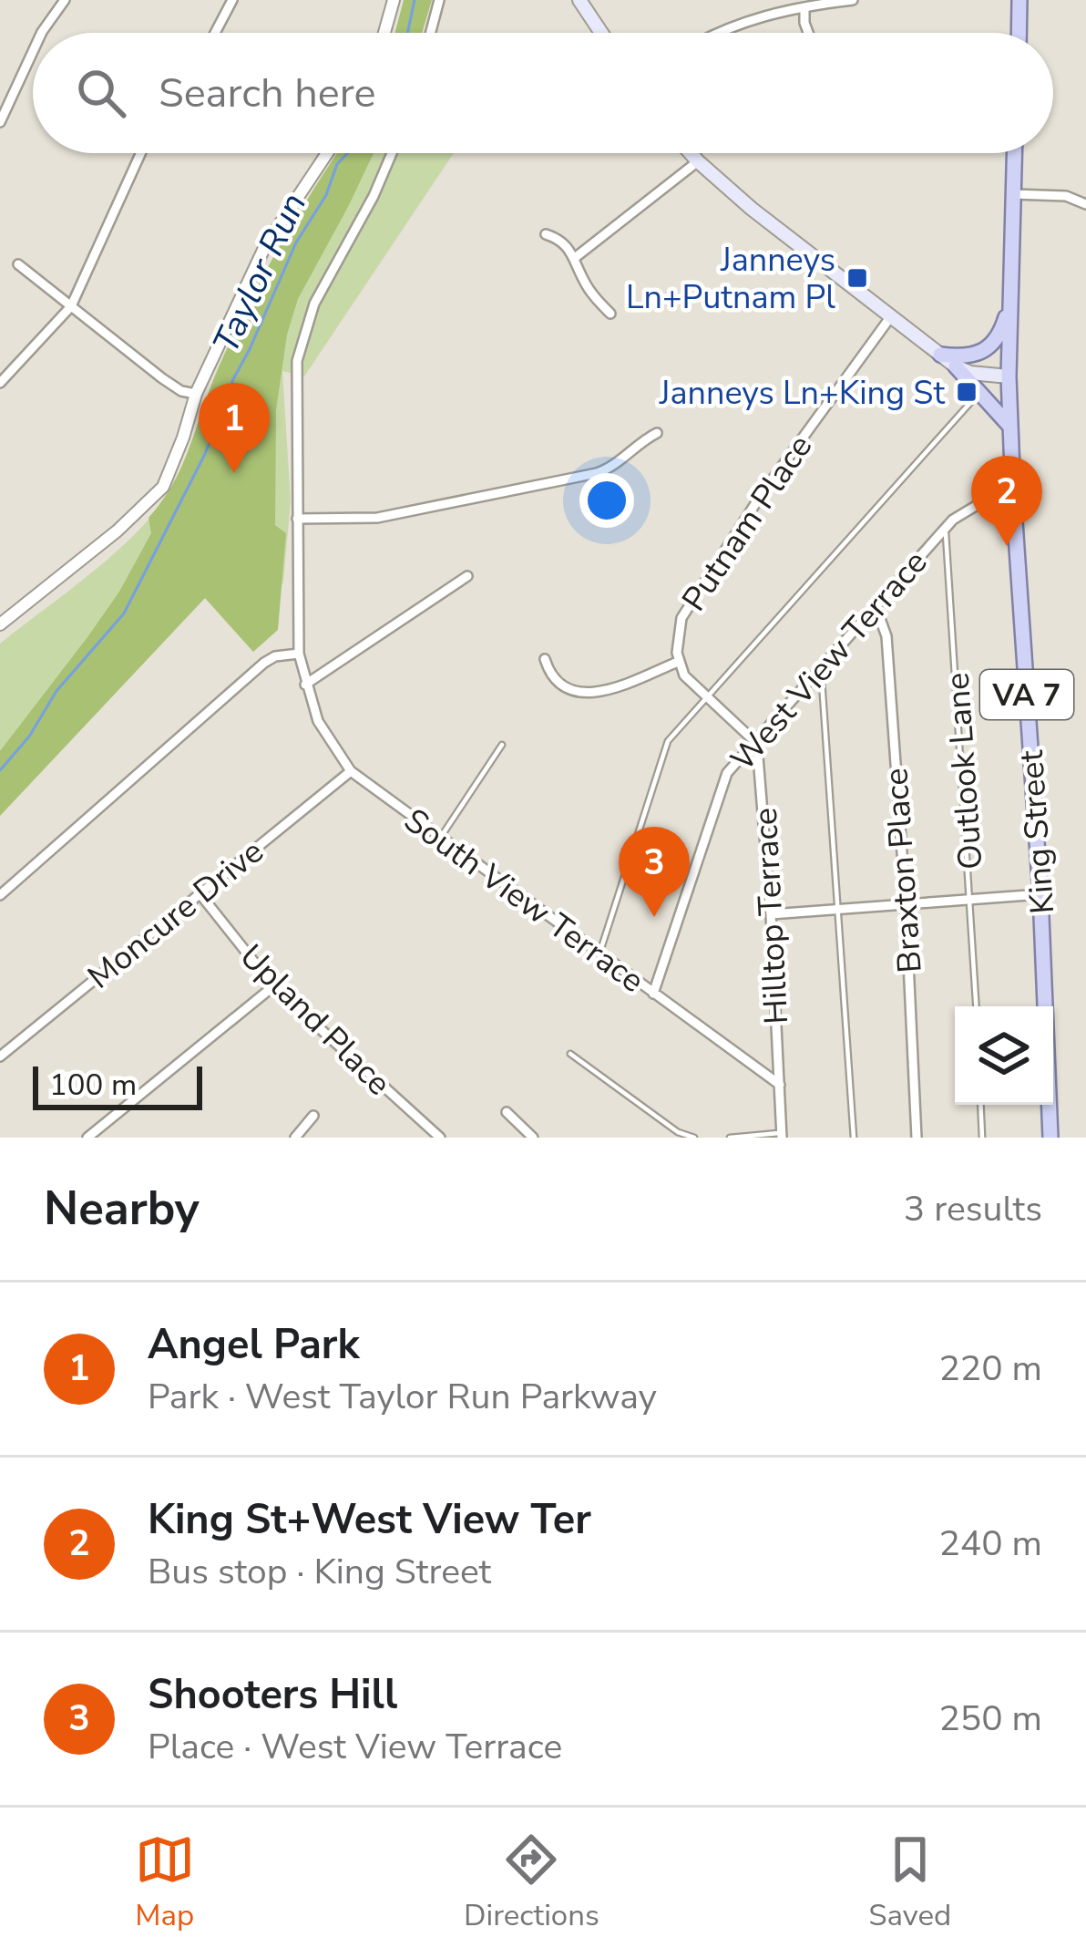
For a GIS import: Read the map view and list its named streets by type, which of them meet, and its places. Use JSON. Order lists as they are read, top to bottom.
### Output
{
  "streets": {
    "main road": ["VA 7", "King Street"],
    "street": [
      "Putnam Place",
      "West View Terrace",
      "Braxton Place",
      "South View Terrace",
      "Moncure Drive",
      "Hilltop Terrace",
      "Upland Place"
    ],
    "lane": ["Outlook Lane"]
  },
  "crossings": [
    ["West View Terrace", "Outlook Lane"],
    ["West View Terrace", "King Street"],
    ["West View Terrace", "Braxton Place"],
    ["West View Terrace", "South View Terrace"],
    ["West View Terrace", "Hilltop Terrace"],
    ["South View Terrace", "Moncure Drive"],
    ["South View Terrace", "Hilltop Terrace"],
    ["Moncure Drive", "Upland Place"]
  ],
  "water": ["Taylor Run"],
  "places": {
    "transit": ["Janneys Ln+Putnam Pl", "Janneys Ln+King St"]
  },
  "scale_bar": "100 m",
  "page": {
    "search": "Search here",
    "pins": ["1", "2", "3"],
    "scale": "100 m",
    "heading": ["Nearby", "3 results"],
    "list": [
      {
        "mark": "1",
        "name": "Angel Park",
        "note": "Park · West Taylor Run Parkway",
        "value": "220 m"
      },
      {
        "mark": "2",
        "name": "King St+West View Ter",
        "note": "Bus stop · King Street",
        "value": "240 m"
      },
      {
        "mark": "3",
        "name": "Shooters Hill",
        "note": "Place · West View Terrace",
        "value": "250 m"
      }
    ],
    "nav": ["Map", "Directions", "Saved"]
  }
}
